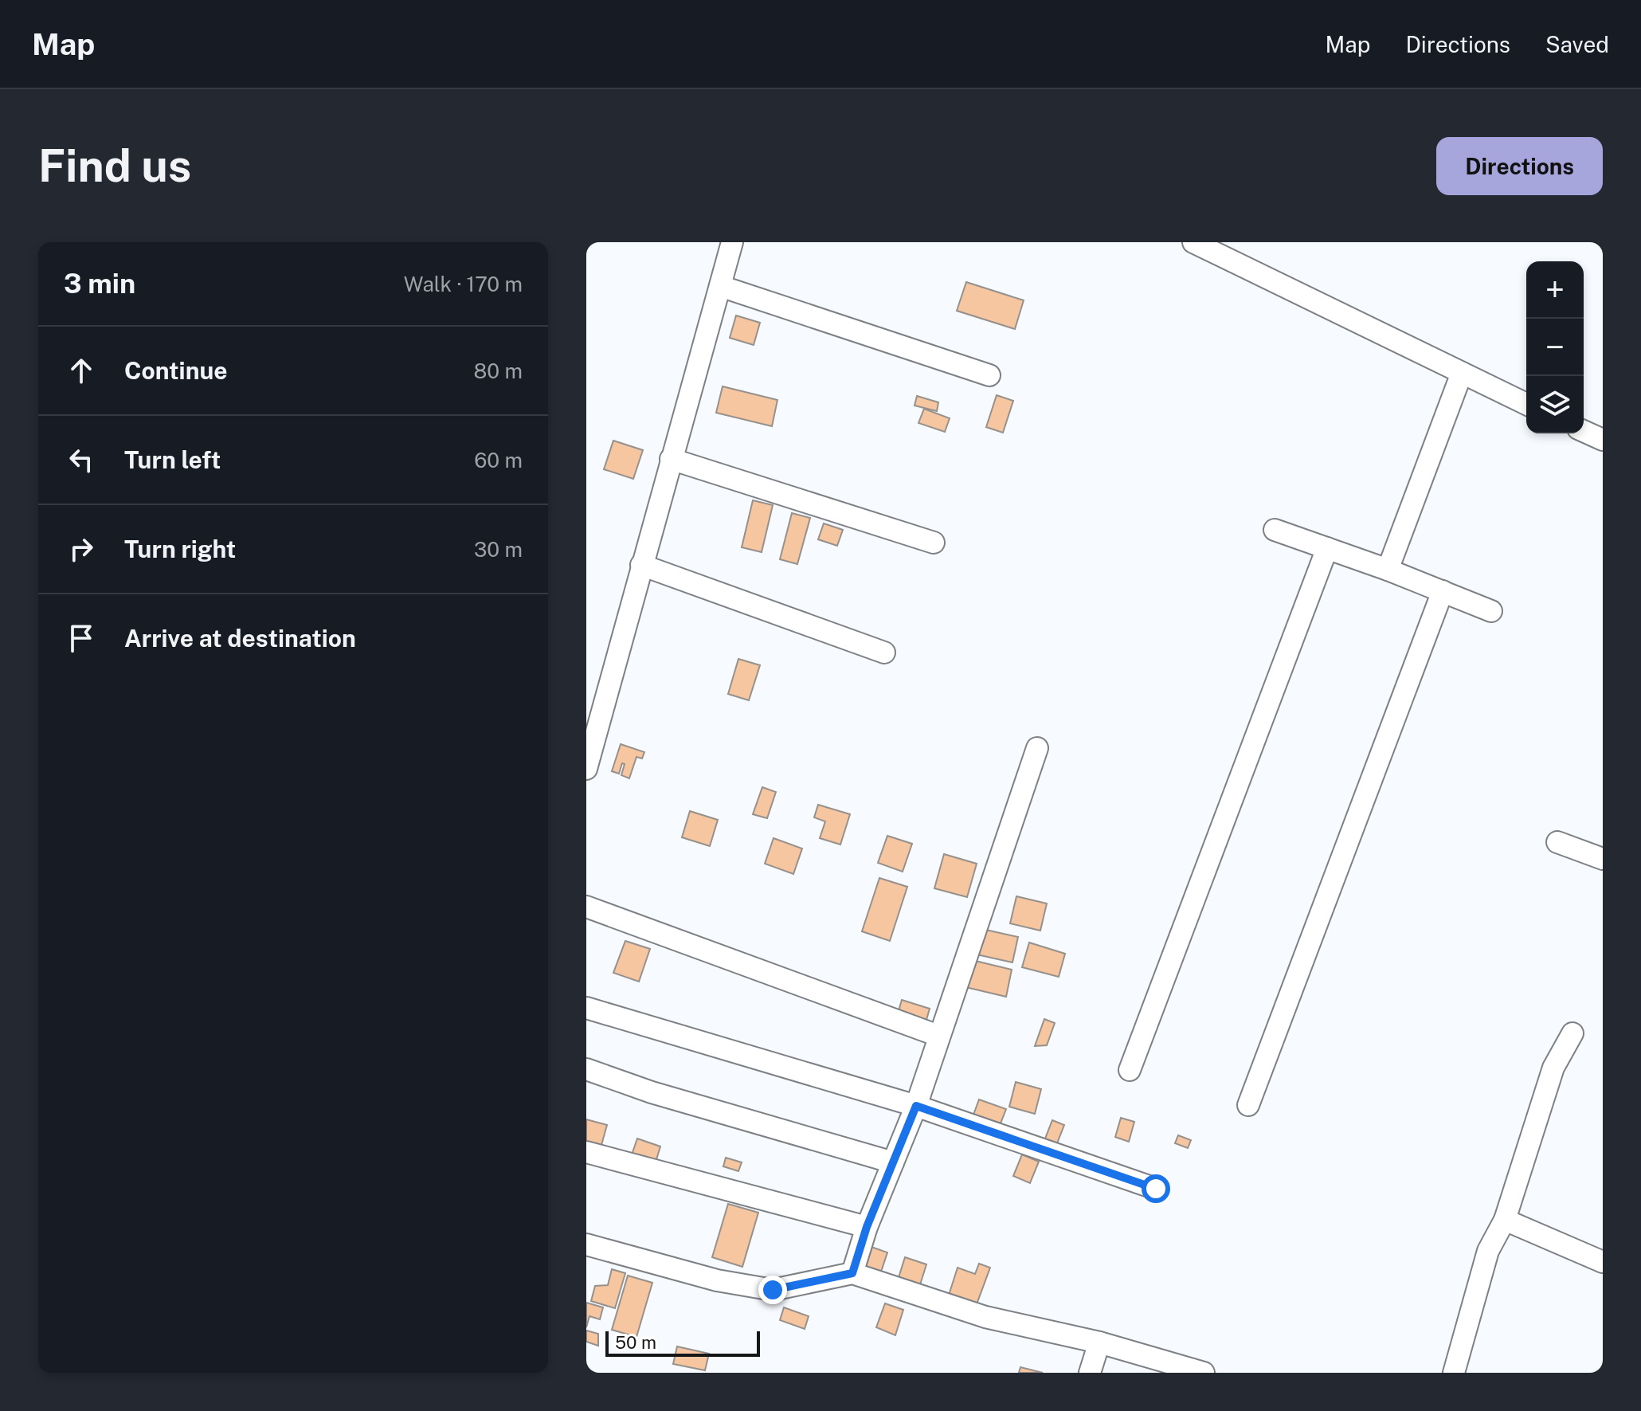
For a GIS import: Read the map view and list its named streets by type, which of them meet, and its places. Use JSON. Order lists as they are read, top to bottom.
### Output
{
  "scale_bar": "50 m",
  "page": {
    "header": "Map",
    "nav": ["Map", "Directions", "Saved"],
    "buttons": "Directions",
    "title": "Find us",
    "heading": ["3 min", "Walk · 170 m"],
    "map_buttons": ["+", "−"],
    "list": [
      ["Continue", "80 m"],
      ["Turn left", "60 m"],
      ["Turn right", "30 m"],
      "Arrive at destination"
    ],
    "scale": "50 m"
  }
}
